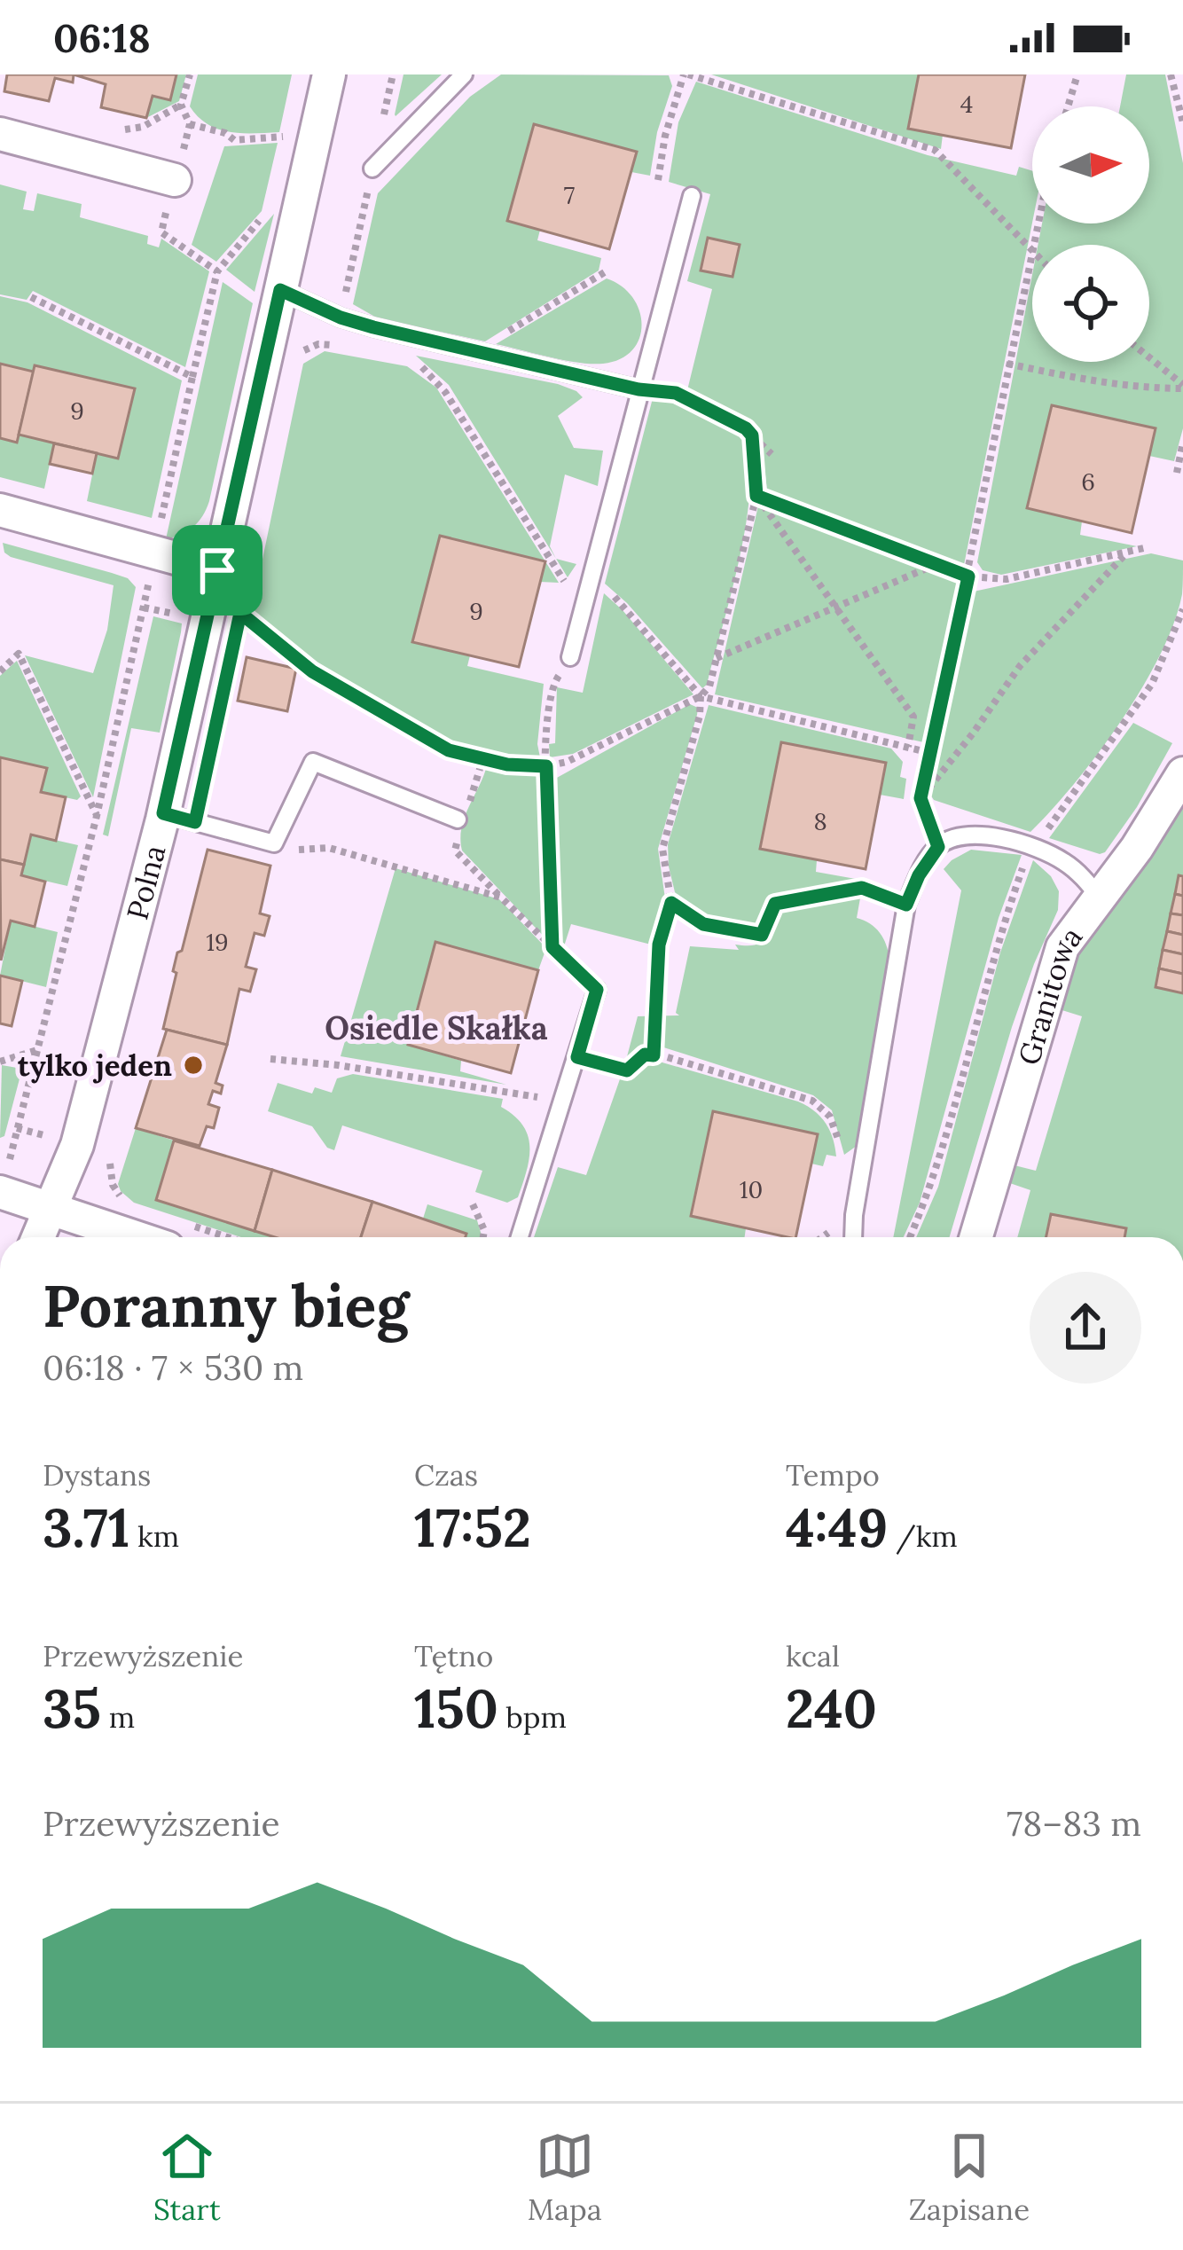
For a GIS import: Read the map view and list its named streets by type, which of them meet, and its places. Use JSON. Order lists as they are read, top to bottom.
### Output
{
  "streets": {
    "street": ["Polna", "Granitowa"]
  },
  "districts": ["Osiedle Skałka"],
  "places": ["tylko jeden"],
  "house_numbers": [
    "4",
    "7",
    "9",
    "6",
    "9",
    "8",
    "19",
    "10"
  ],
  "north": "right",
  "page": {
    "status": "06:18",
    "heading": ["Poranny bieg", "06:18 · 7 × 530 m"],
    "stats": [
      ["Dystans", "3.71 km"],
      ["Czas", "17:52"],
      ["Tempo", "4:49 /km"],
      ["Przewyższenie", "35 m"],
      ["Tętno", "150 bpm"],
      ["kcal", "240"]
    ],
    "chart": ["Przewyższenie", "78–83 m"],
    "tabs": ["Start", "Mapa", "Zapisane"]
  }
}
